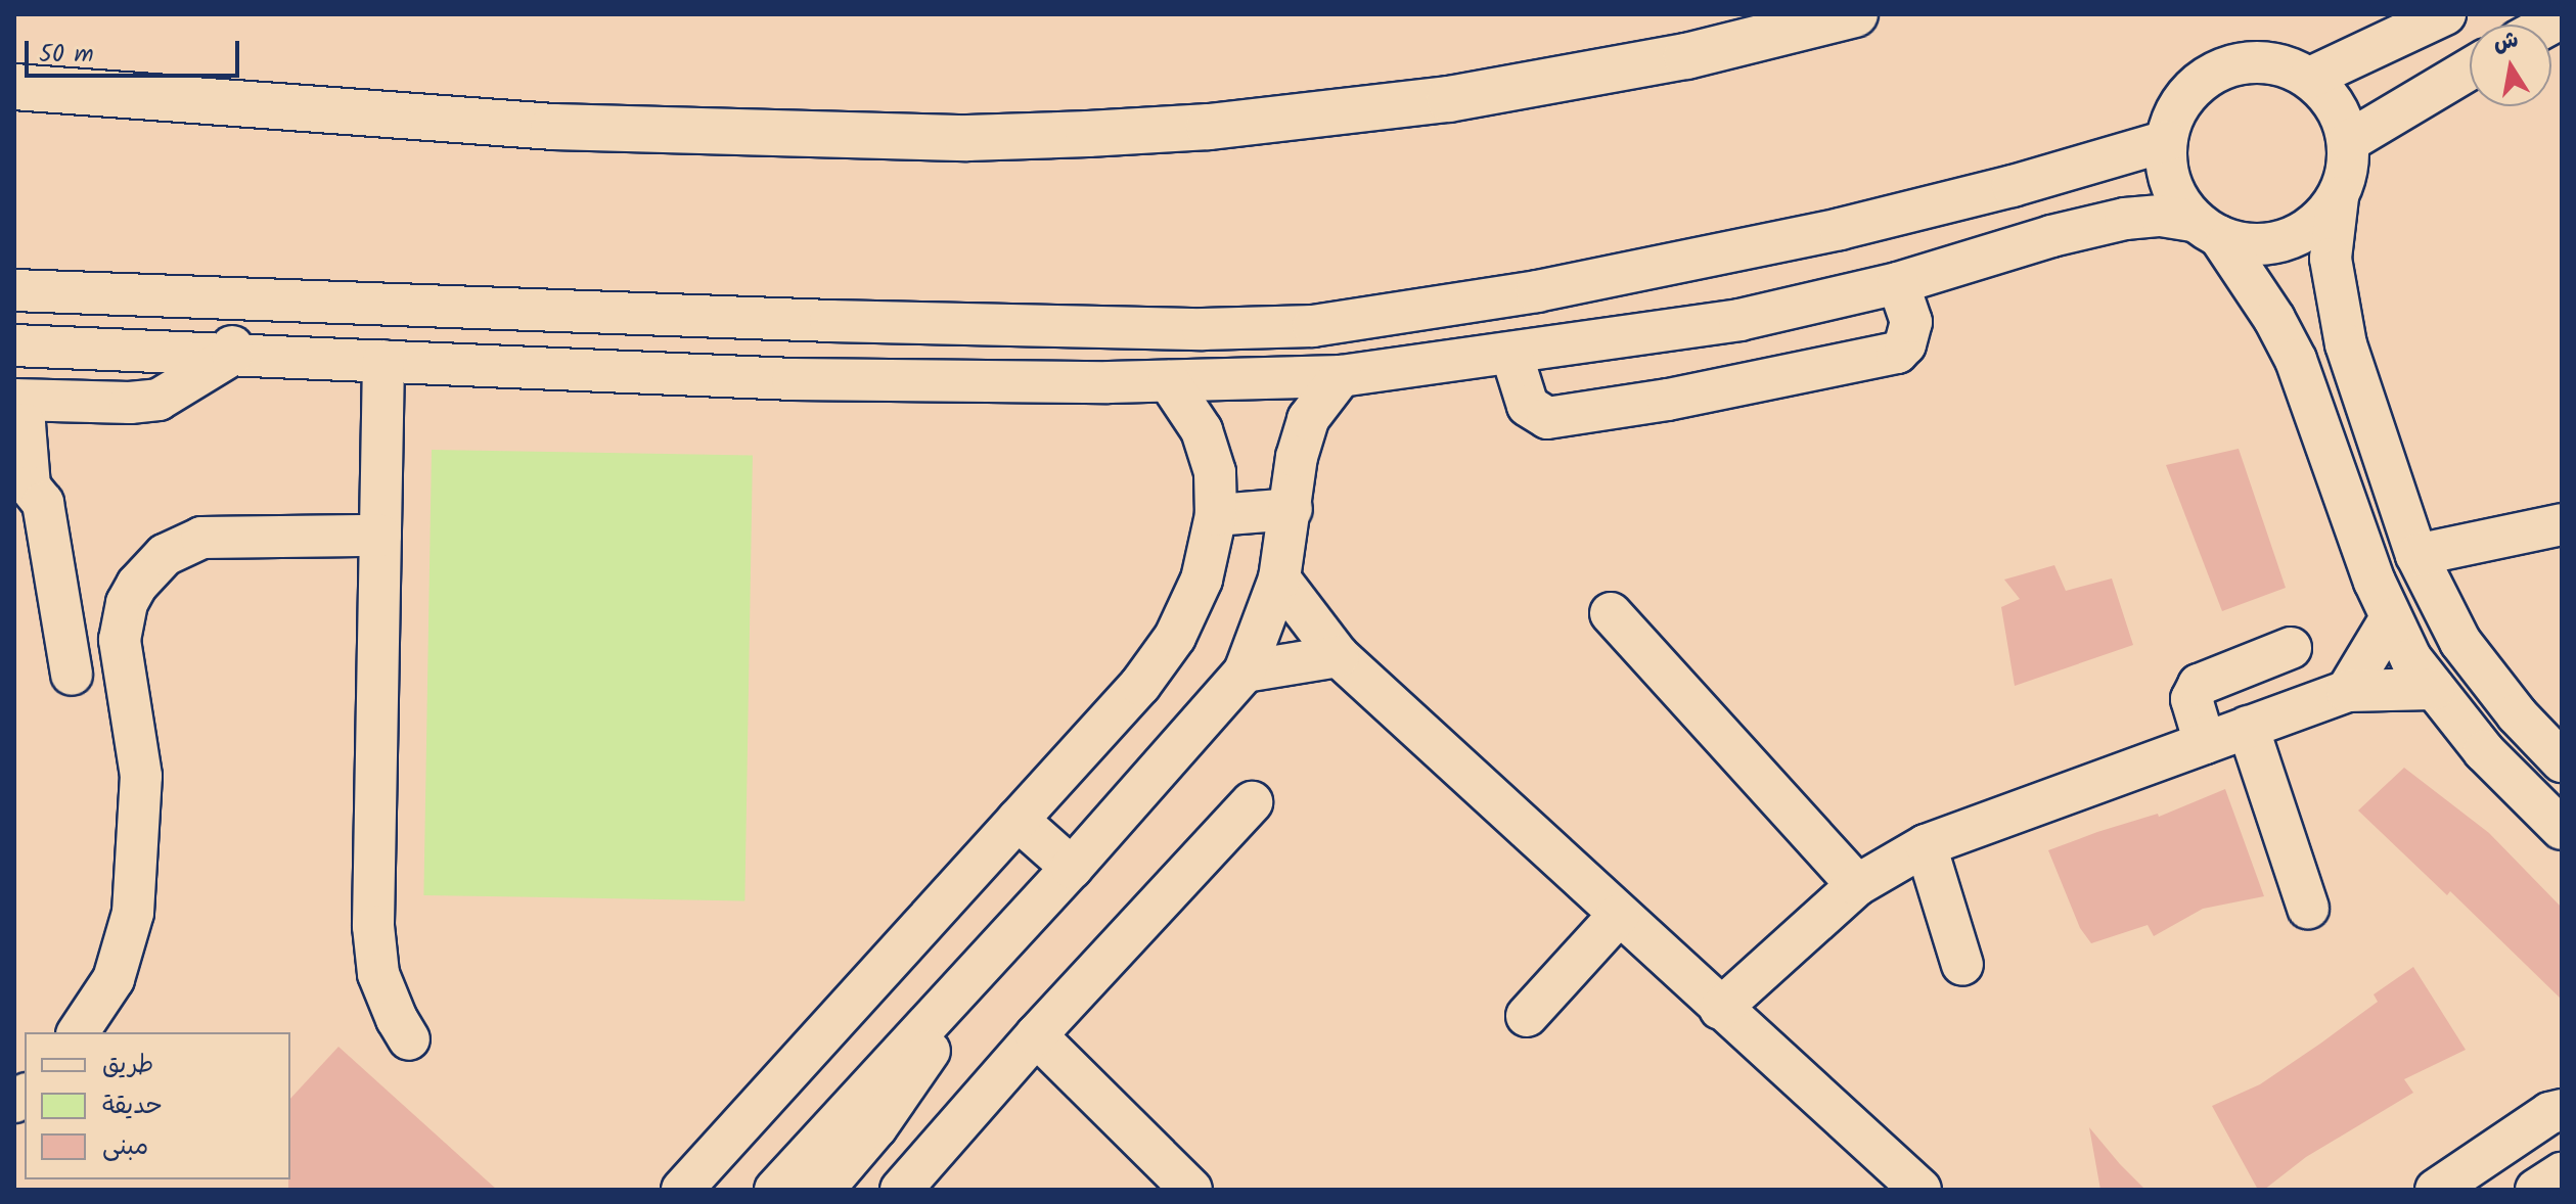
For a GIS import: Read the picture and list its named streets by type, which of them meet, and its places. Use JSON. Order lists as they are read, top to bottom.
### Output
{
  "legend": ["طريق", "حديقة", "مبنى"],
  "scale_bar": "50 m",
  "north": "top"
}
